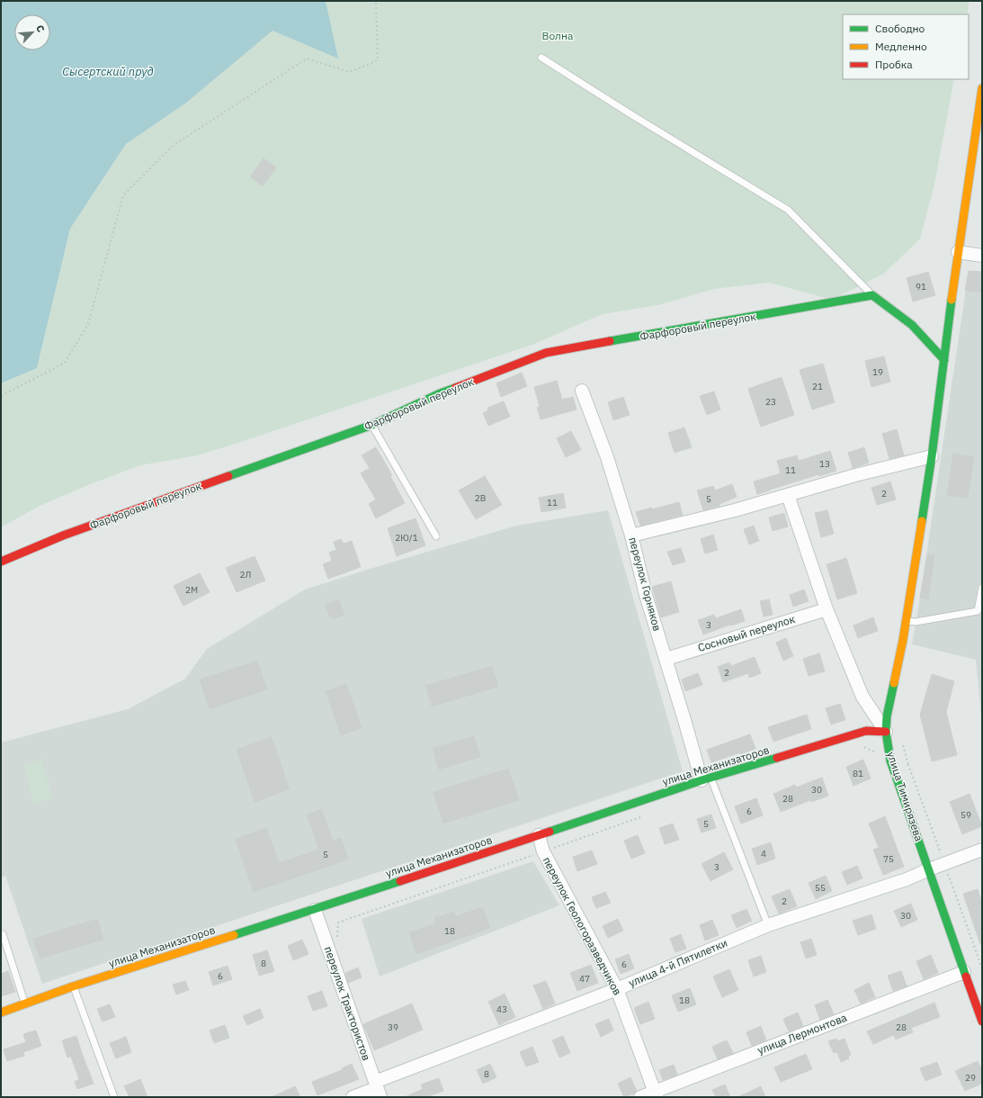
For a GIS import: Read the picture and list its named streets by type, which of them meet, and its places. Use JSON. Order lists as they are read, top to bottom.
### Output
{
  "streets": {
    "street": [
      "Фарфоровый переулок",
      "переулок Горняков",
      "Сосновый переулок",
      "улица Механизаторов",
      "улица Тимирязева",
      "переулок Геологоразведчиков",
      "улица 4-й Пятилетки",
      "переулок Трактористов",
      "улица Лермонтова"
    ]
  },
  "crossings": [
    ["переулок Горняков", "Сосновый переулок"],
    ["переулок Горняков", "улица Механизаторов"],
    ["Сосновый переулок", "улица Тимирязева"],
    ["улица Механизаторов", "улица Тимирязева"],
    ["улица Механизаторов", "переулок Геологоразведчиков"],
    ["улица Механизаторов", "переулок Трактористов"],
    ["улица Тимирязева", "улица 4-й Пятилетки"],
    ["улица Тимирязева", "улица Лермонтова"],
    ["переулок Геологоразведчиков", "улица 4-й Пятилетки"],
    ["переулок Геологоразведчиков", "улица Лермонтова"],
    ["улица 4-й Пятилетки", "переулок Трактористов"]
  ],
  "water": ["Сысертский пруд"],
  "parks": ["Волна"],
  "house_numbers": [
    "91",
    "19",
    "21",
    "23",
    "13",
    "11",
    "2",
    "2В",
    "5",
    "11",
    "2Ю/1",
    "2Л",
    "2М",
    "3",
    "2",
    "81",
    "30",
    "28",
    "6",
    "59",
    "5",
    "4",
    "5",
    "75",
    "3",
    "55",
    "2",
    "30",
    "18",
    "8",
    "6",
    "6",
    "47",
    "18",
    "43",
    "39",
    "28",
    "8",
    "29"
  ],
  "legend": ["Свободно", "Медленно", "Пробка"],
  "north": "top right"
}
